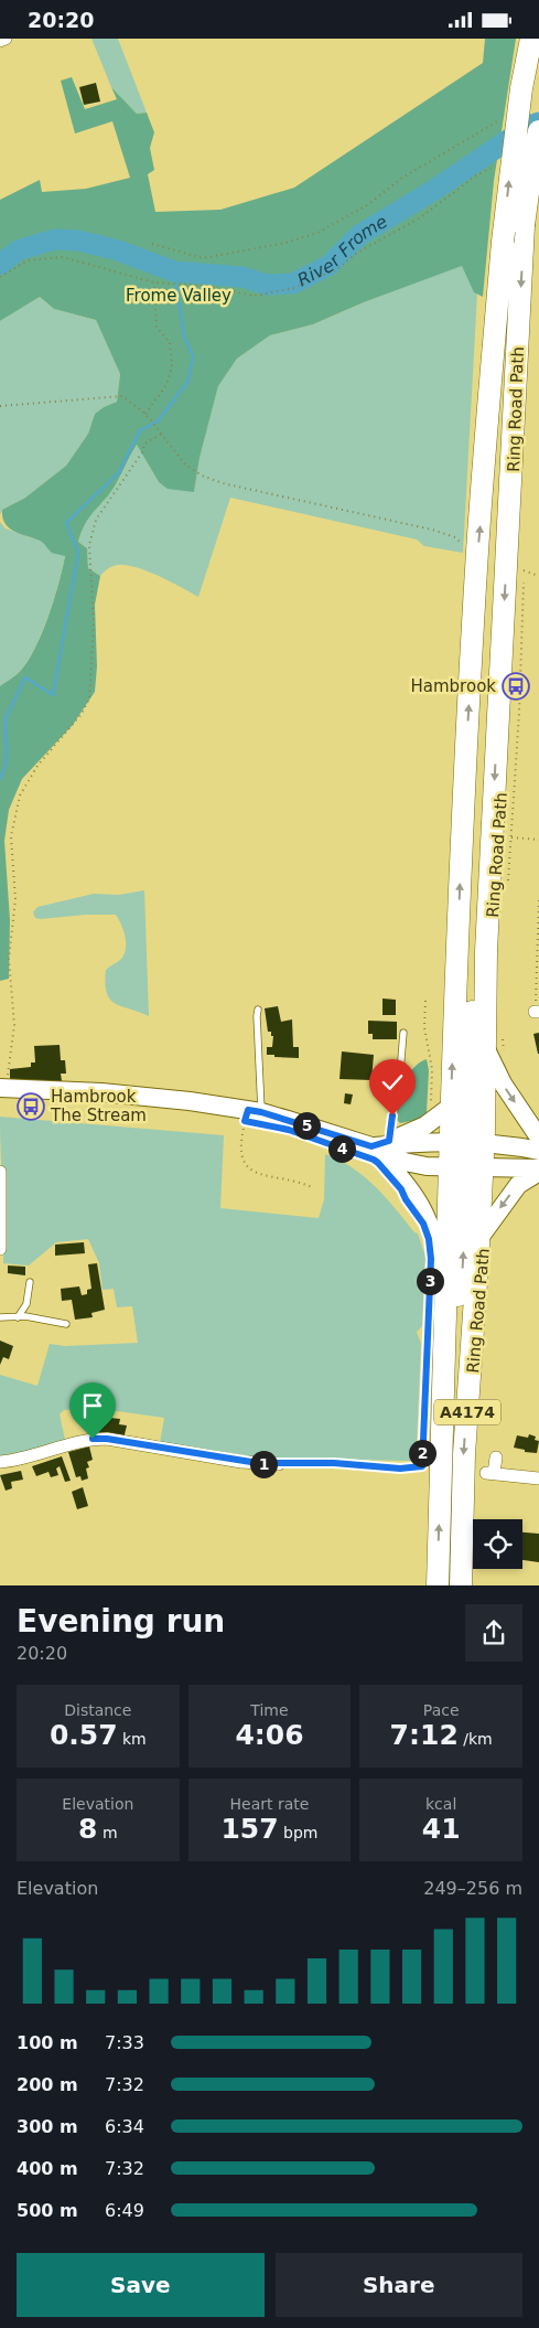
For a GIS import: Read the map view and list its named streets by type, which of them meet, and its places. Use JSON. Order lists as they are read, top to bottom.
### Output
{
  "streets": {
    "highway": ["A4174"],
    "path": ["Ring Road Path"]
  },
  "water": ["River Frome"],
  "parks": ["Frome Valley"],
  "places": {
    "bus stop": ["Hambrook", "Hambrook The Stream"]
  },
  "page": {
    "status": "20:20",
    "pins": [
      "5",
      "4",
      "3",
      "2",
      "1"
    ],
    "heading": ["Evening run", "20:20"],
    "stats": [
      ["Distance", "0.57 km"],
      ["Time", "4:06"],
      ["Pace", "7:12 /km"],
      ["Elevation", "8 m"],
      ["Heart rate", "157 bpm"],
      ["kcal", "41"]
    ],
    "chart": ["Elevation", "249–256 m"],
    "list": [
      {
        "name": "100 m",
        "note": "7:33"
      },
      {
        "name": "200 m",
        "note": "7:32"
      },
      {
        "name": "300 m",
        "note": "6:34"
      },
      {
        "name": "400 m",
        "note": "7:32"
      },
      {
        "name": "500 m",
        "note": "6:49"
      }
    ],
    "buttons": ["Save", "Share"]
  }
}
